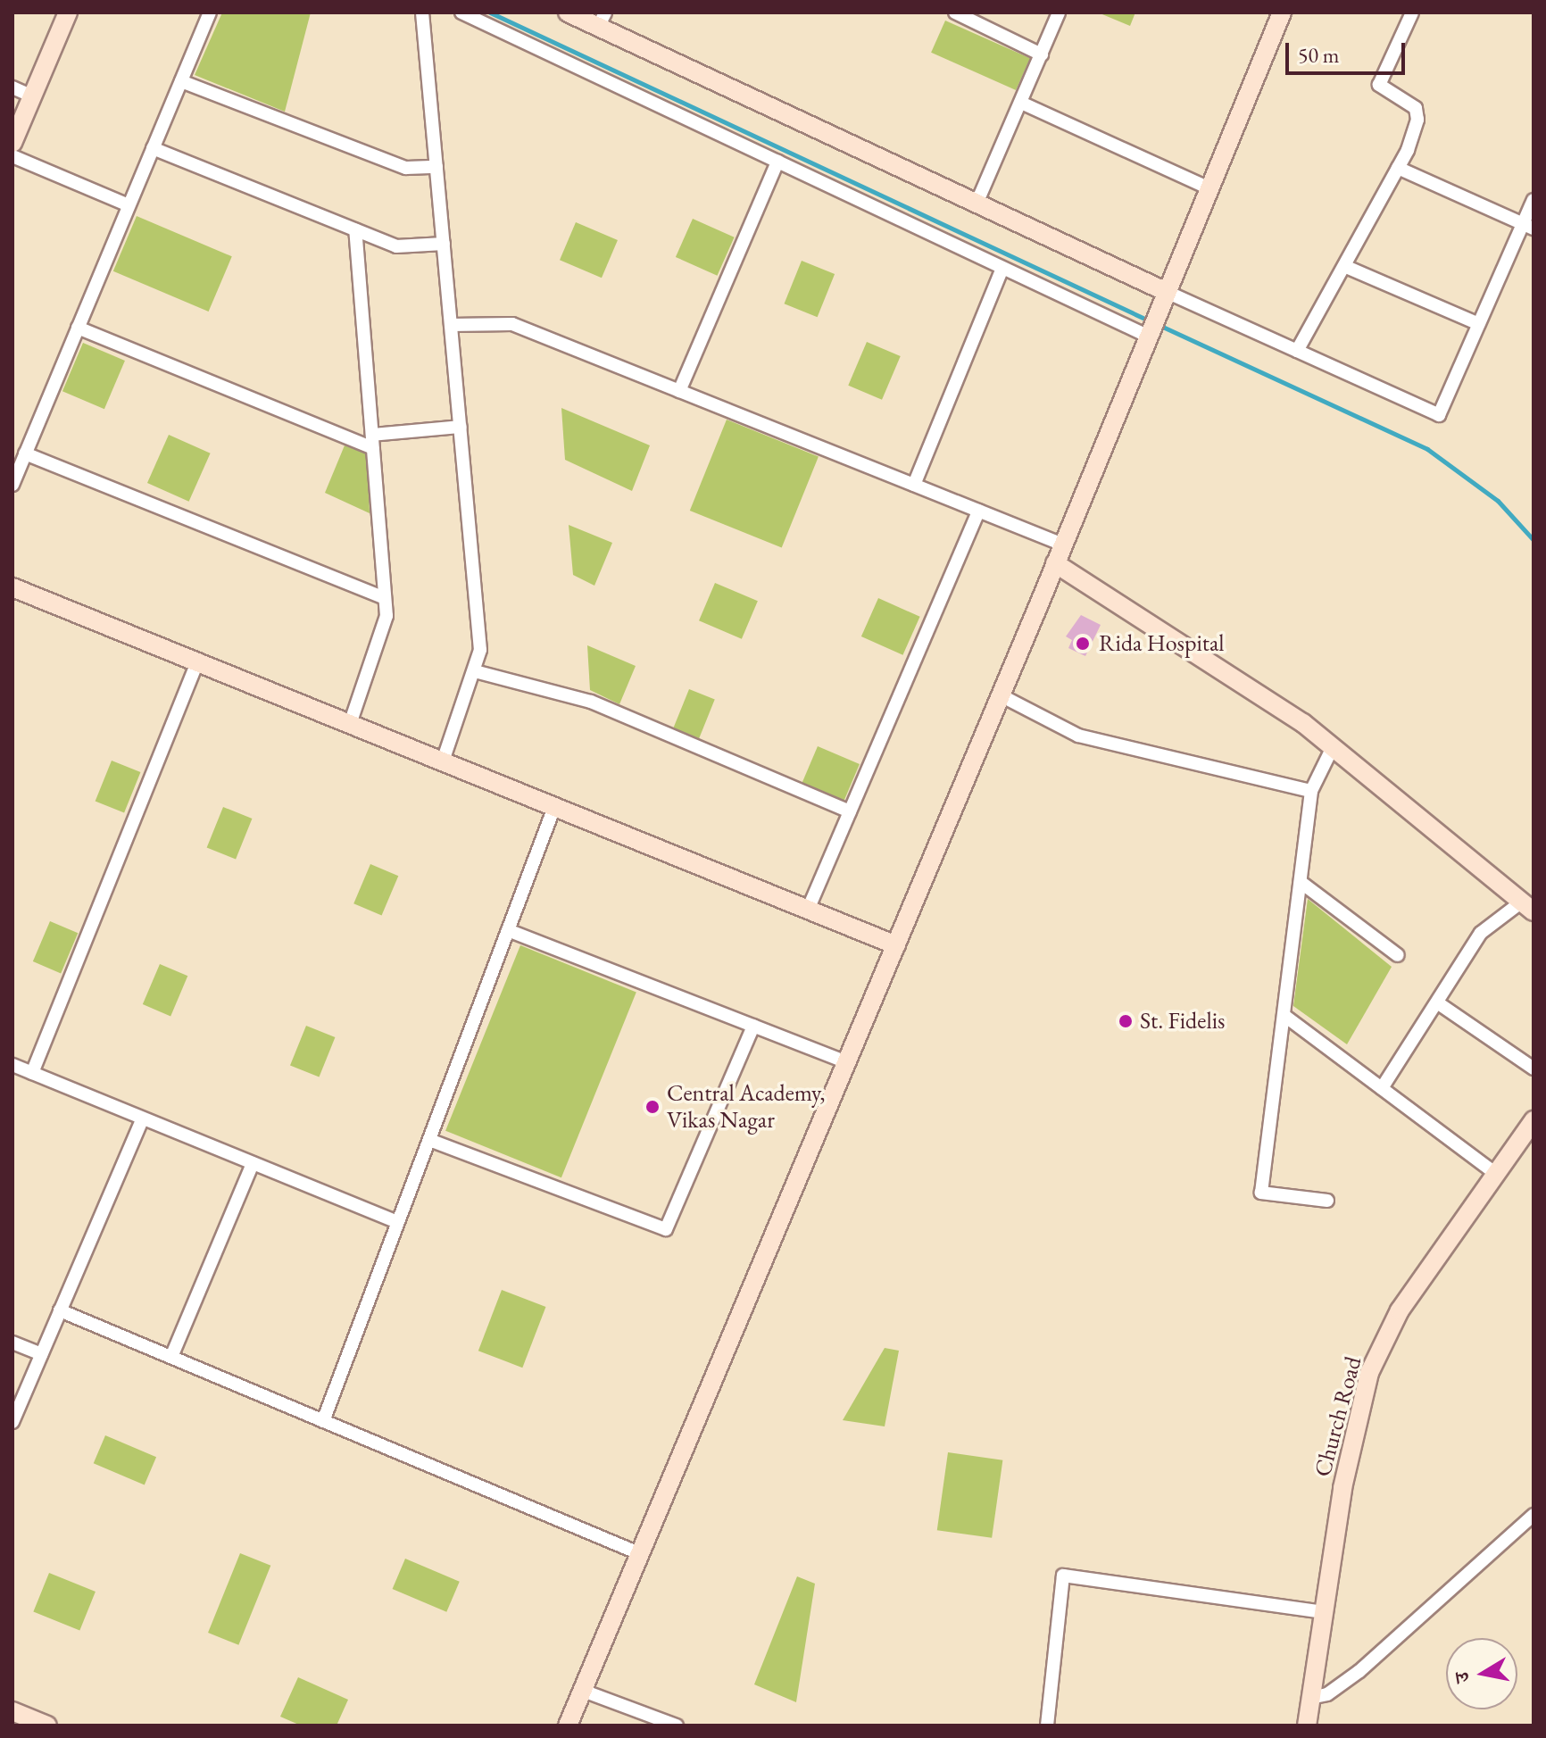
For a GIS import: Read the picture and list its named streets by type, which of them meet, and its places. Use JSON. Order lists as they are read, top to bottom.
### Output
{
  "streets": {
    "street": ["Church Road"]
  },
  "places": ["Rida Hospital", "St. Fidelis", "Central Academy, Vikas Nagar"],
  "scale_bar": "50 m",
  "north": "left"
}
